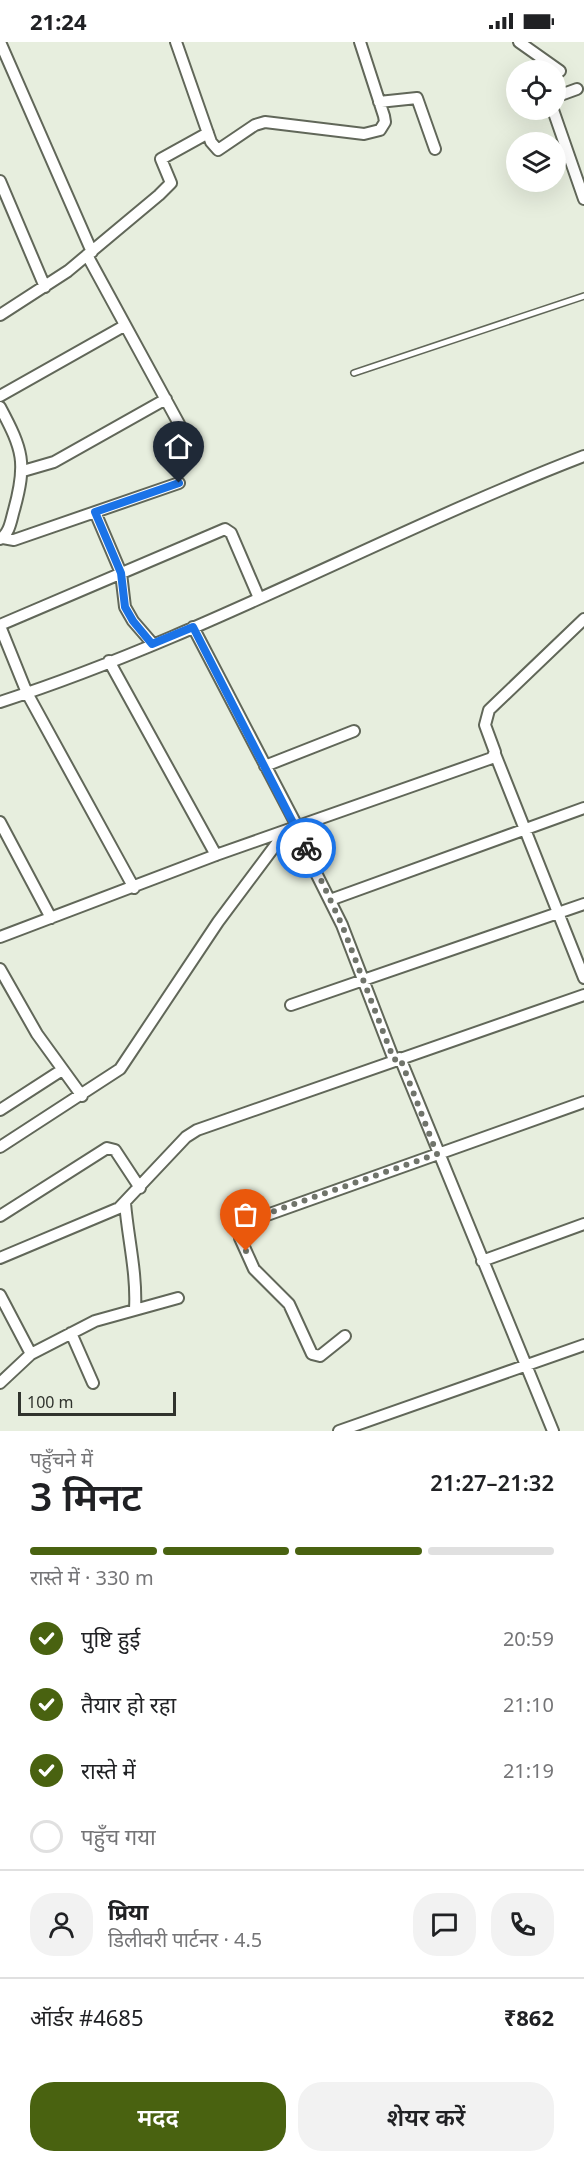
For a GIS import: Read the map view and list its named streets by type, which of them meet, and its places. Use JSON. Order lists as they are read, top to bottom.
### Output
{
  "scale_bar": "100 m",
  "page": {
    "status": "21:24",
    "scale": "100 m",
    "heading": ["3 मिनट", "पहुँचने में", "21:27–21:32"],
    "panel": [
      "प्रिया",
      "डिलीवरी पार्टनर · 4.5",
      "ऑर्डर #4685",
      "₹862"
    ],
    "bar": "रास्ते में · 330 m",
    "list": [
      ["पुष्टि हुई", "20:59"],
      ["तैयार हो रहा", "21:10"],
      ["रास्ते में", "21:19"],
      "पहुँच गया"
    ],
    "buttons": ["मदद", "शेयर करें"]
  }
}
